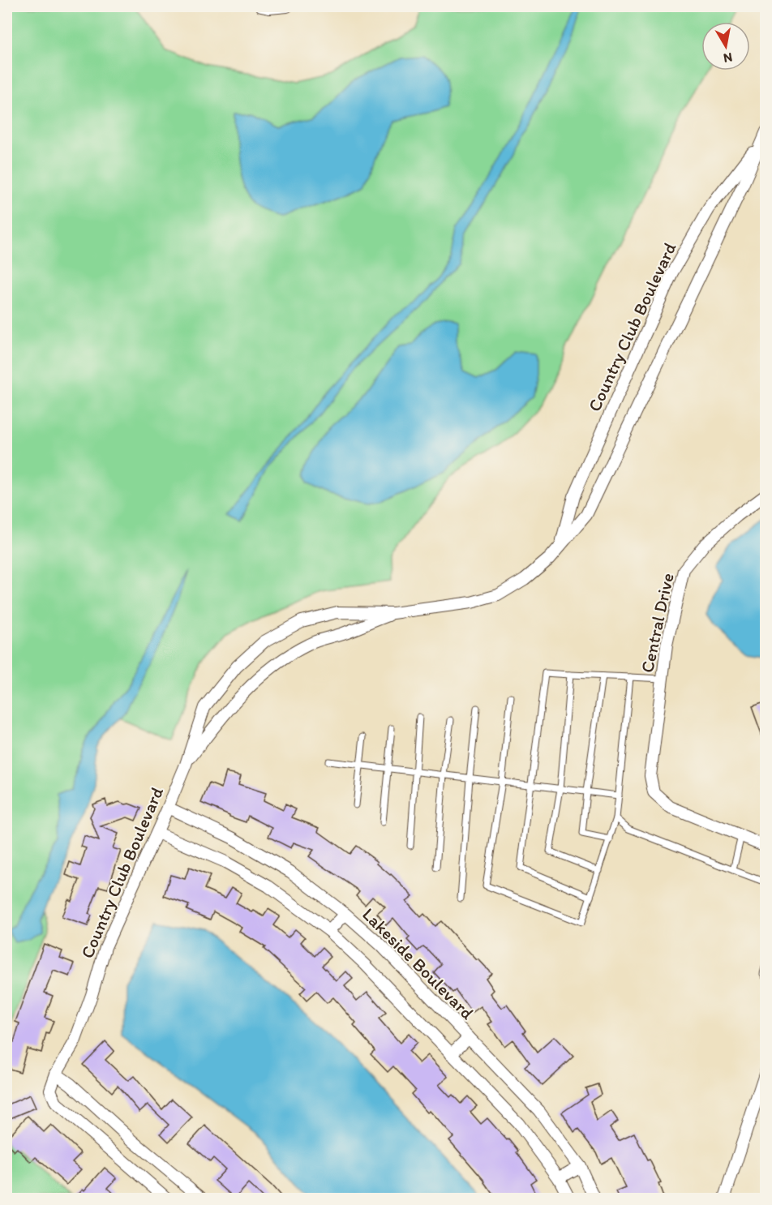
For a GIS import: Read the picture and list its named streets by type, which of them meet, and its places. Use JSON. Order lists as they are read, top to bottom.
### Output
{
  "streets": {
    "street": ["Country Club Boulevard", "Central Drive", "Lakeside Boulevard"]
  },
  "crossings": [
    ["Country Club Boulevard", "Lakeside Boulevard"]
  ],
  "north": "bottom"
}
